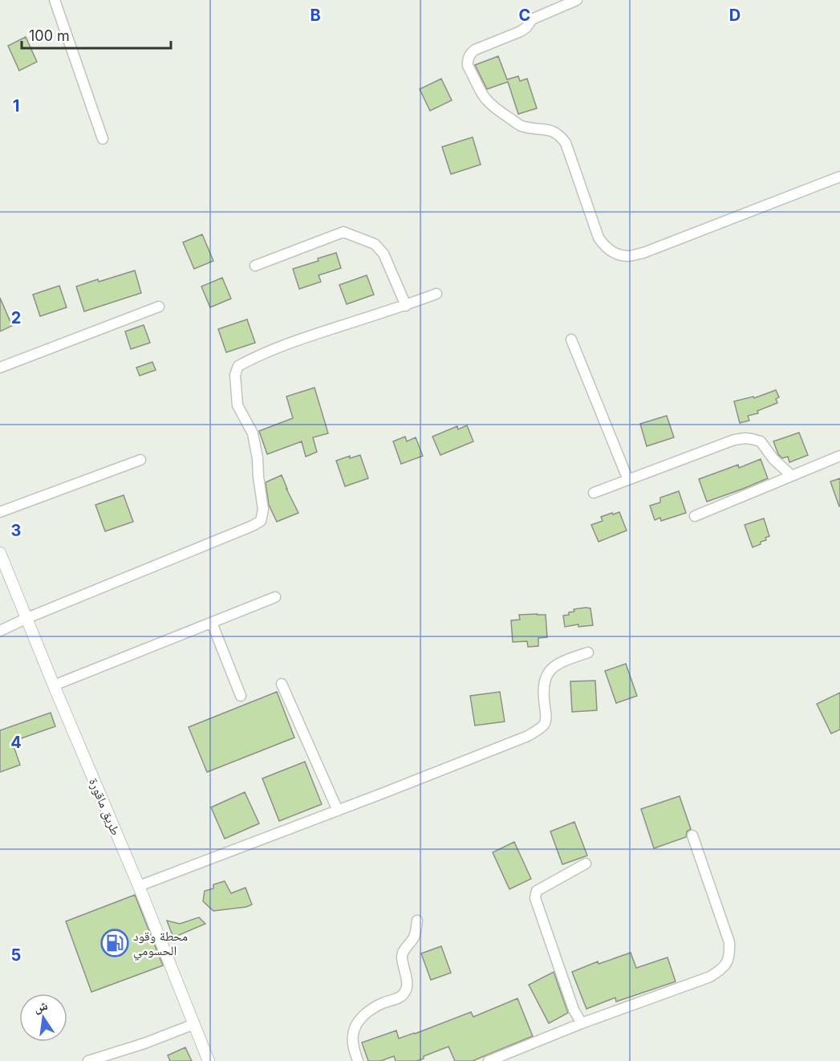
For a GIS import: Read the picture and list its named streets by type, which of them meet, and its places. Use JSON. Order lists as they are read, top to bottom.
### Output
{
  "streets": {
    "street": ["طريق ماقورة"]
  },
  "places": {
    "fuel station": ["محطة وقود الحسومي"]
  },
  "scale_bar": "100 m",
  "north": "top",
  "grid": {
    "columns": ["B", "C", "D"],
    "rows": [
      "1",
      "2",
      "3",
      "4",
      "5"
    ]
  }
}
